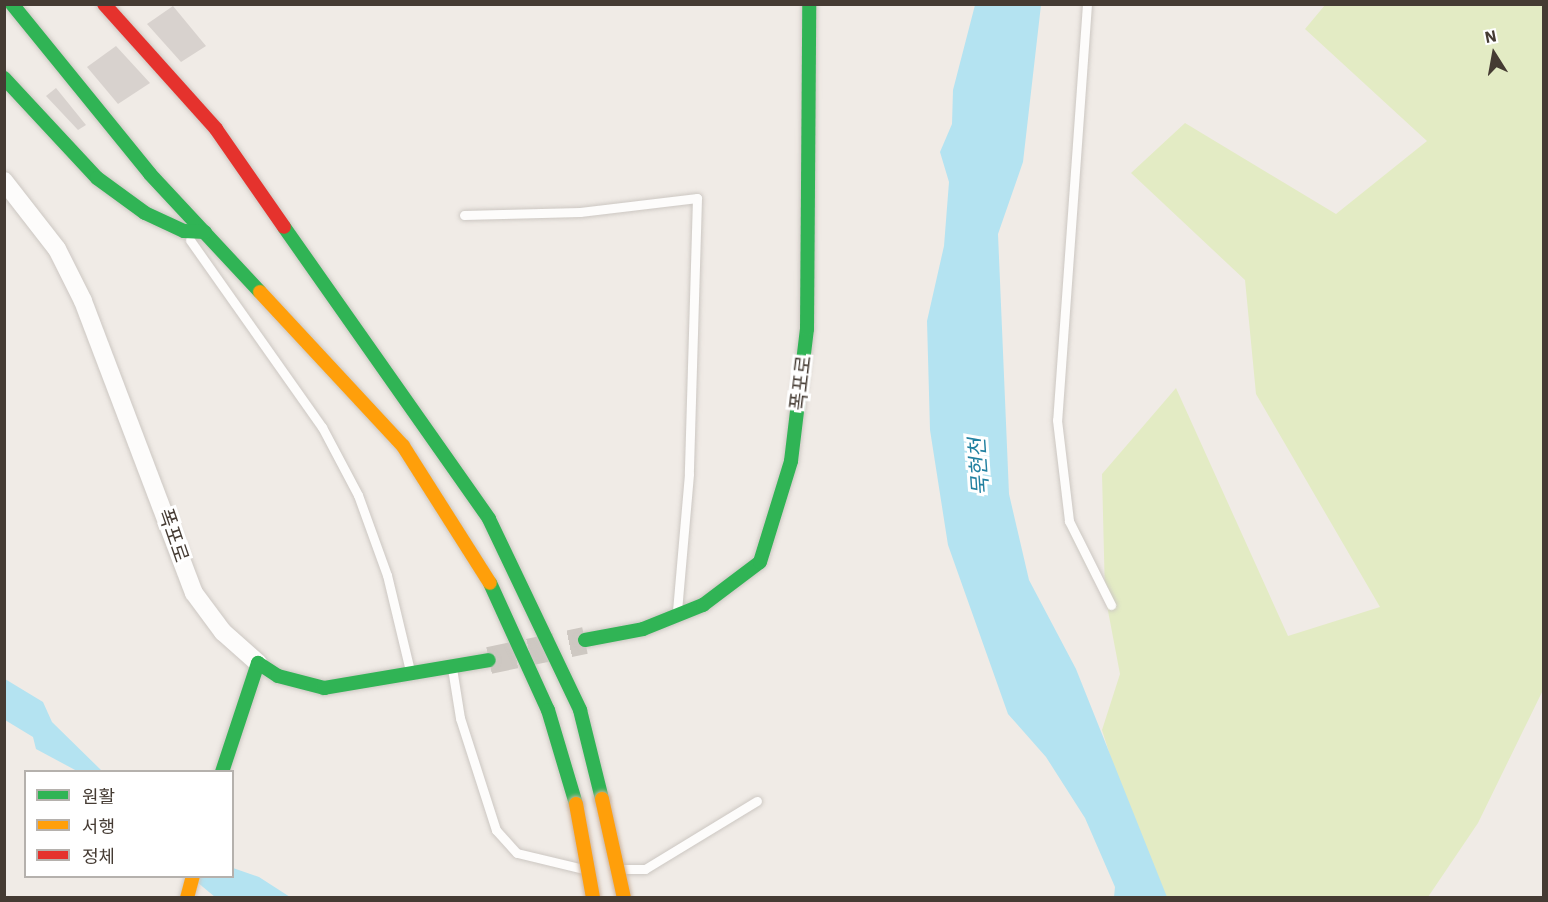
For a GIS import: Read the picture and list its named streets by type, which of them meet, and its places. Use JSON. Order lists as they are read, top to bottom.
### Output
{
  "streets": {
    "main road": ["폭포로"]
  },
  "water": ["묵현천"],
  "legend": ["원활", "서행", "정체"],
  "north": "top"
}
